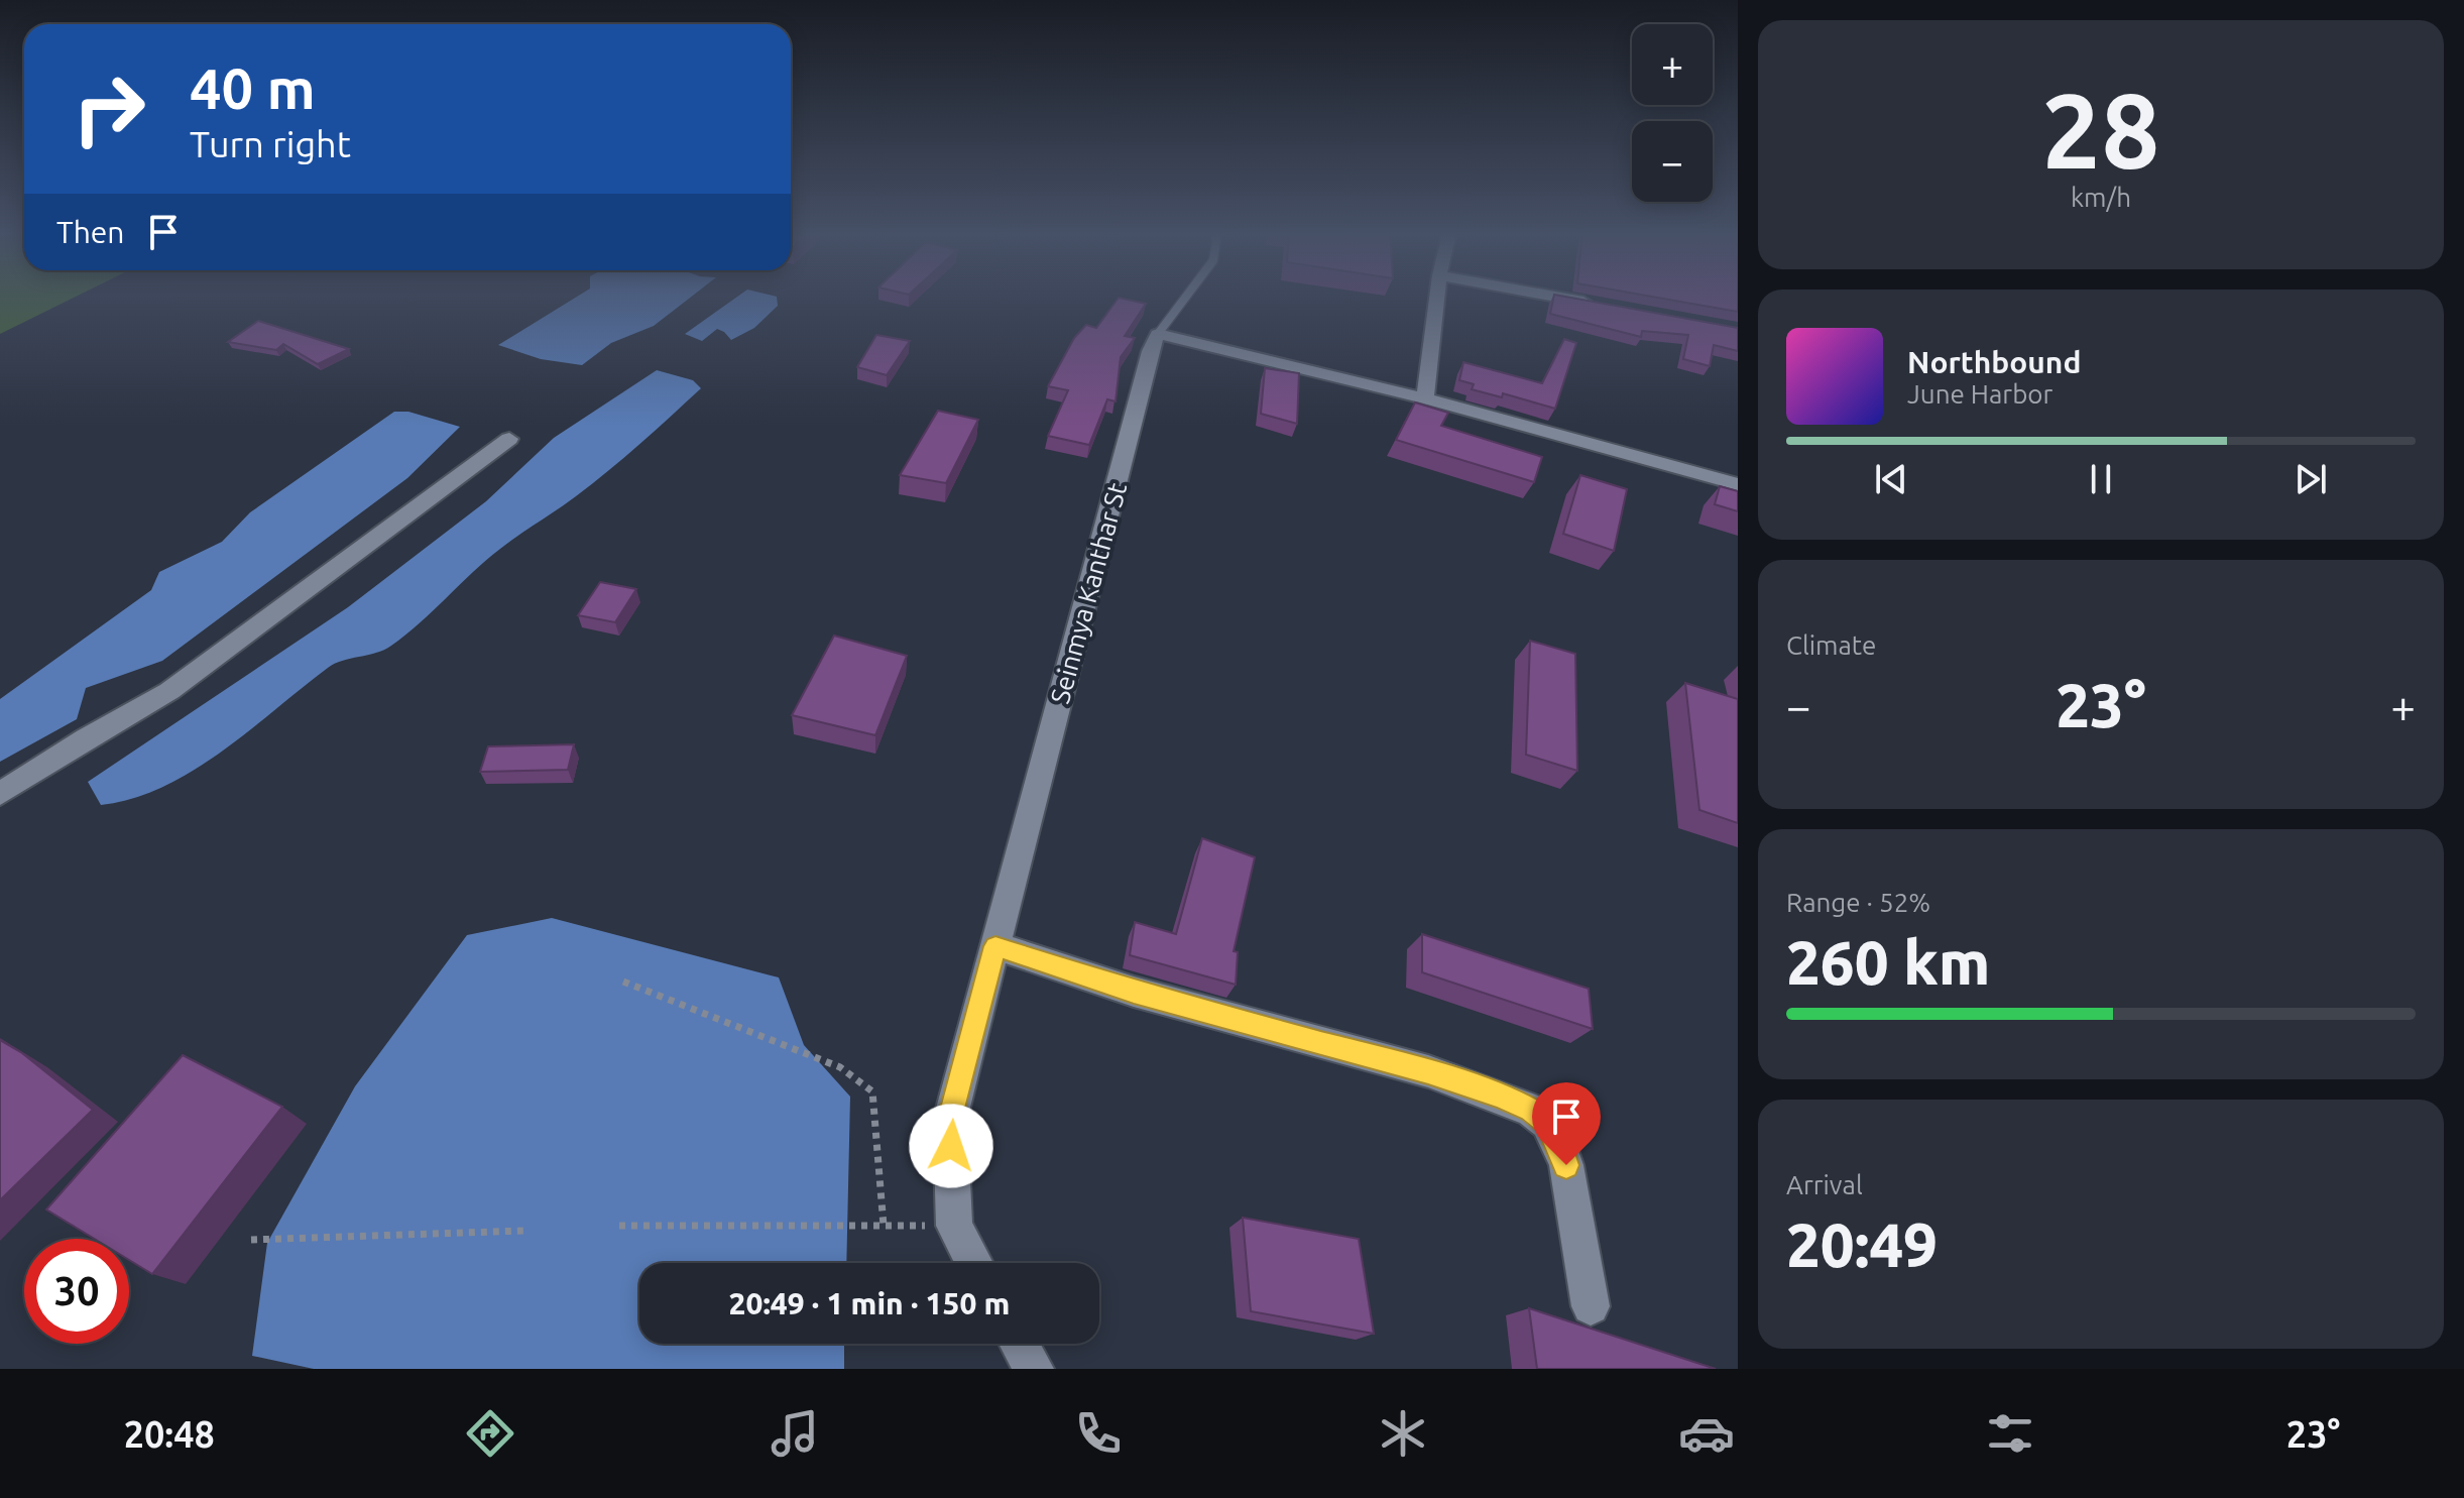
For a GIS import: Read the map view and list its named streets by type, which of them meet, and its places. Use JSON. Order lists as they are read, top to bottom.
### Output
{
  "streets": {
    "street": ["Seinmya Kanthar St"]
  },
  "page": {
    "tile": [
      ["28", "km/h"],
      "Climate",
      ["Range · 52%", "260 km"],
      ["Arrival", "20:49"]
    ],
    "map_buttons": ["+", "−"],
    "turn": ["40 m", "Turn right"],
    "then": "Then",
    "song": ["Northbound", "June Harbor"],
    "heat": ["−", "23°", "+"],
    "limit": "30",
    "trip": "20:49 · 1 min · 150 m",
    "tabs": ["20:48", "23°"]
  }
}
